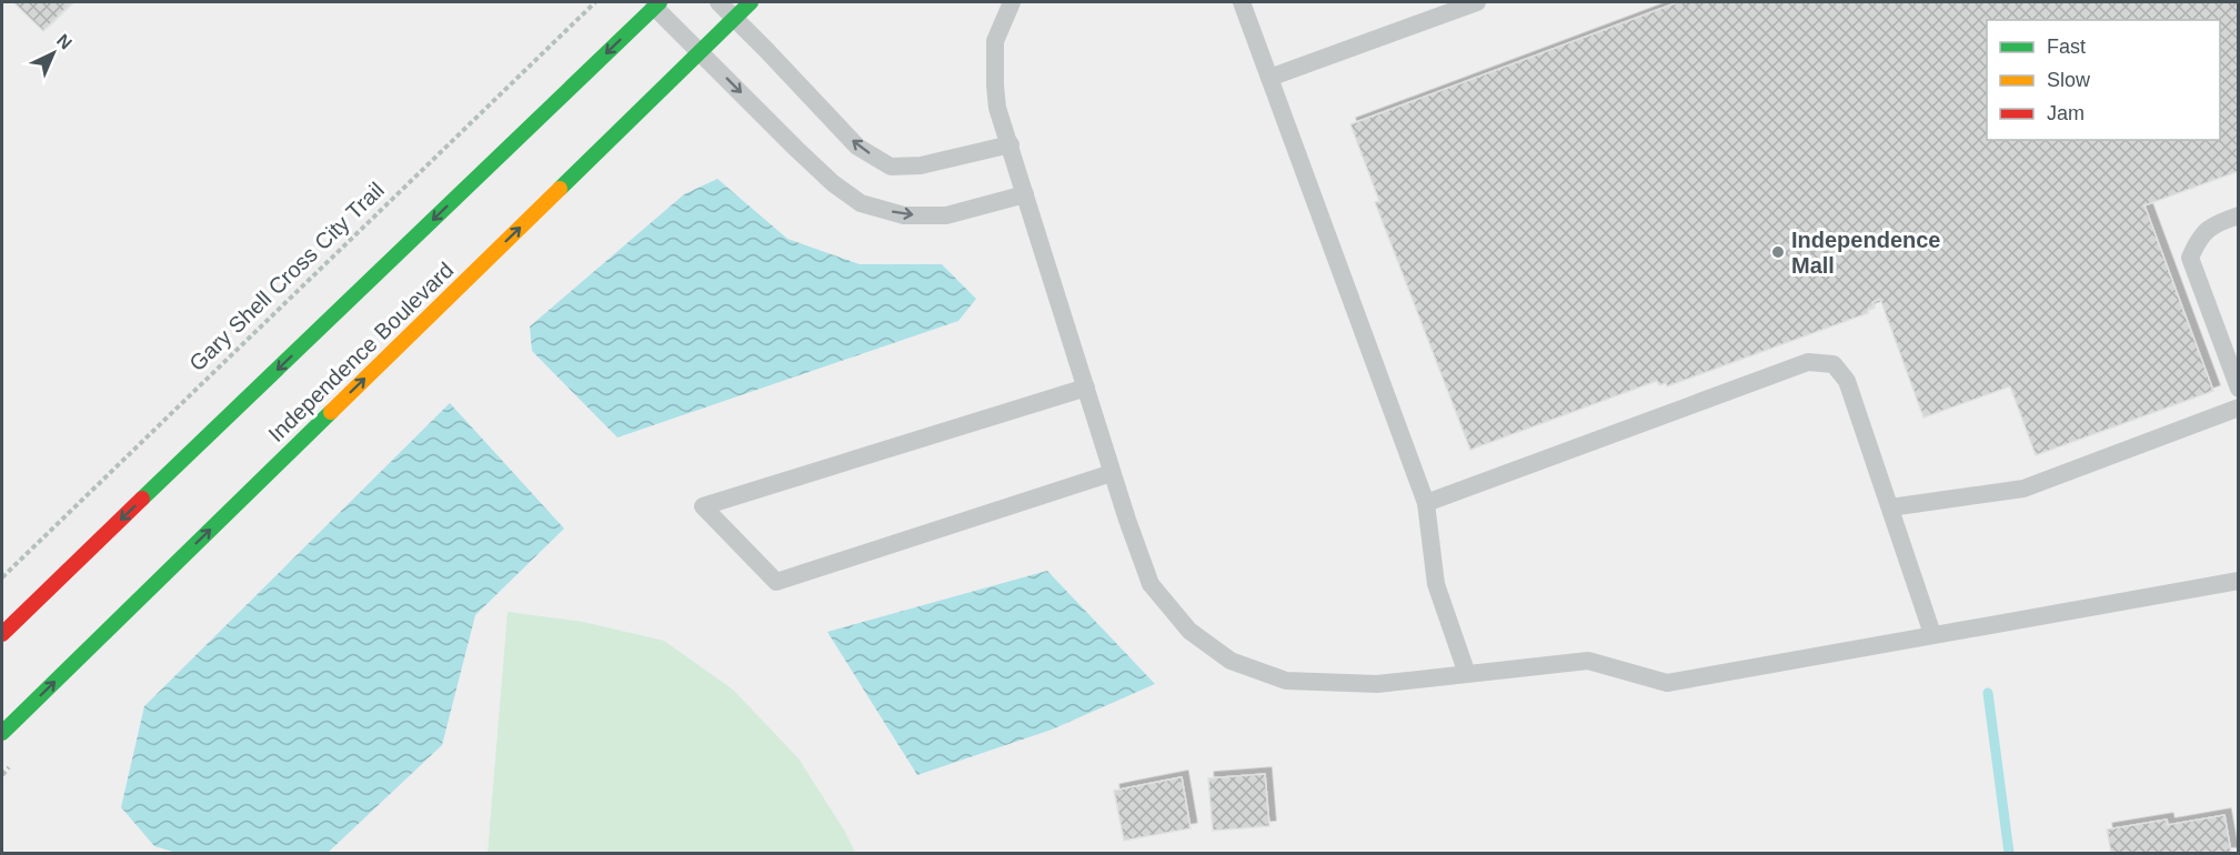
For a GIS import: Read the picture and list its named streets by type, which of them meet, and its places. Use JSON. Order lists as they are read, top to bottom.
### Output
{
  "streets": {
    "main road": ["Independence Boulevard"],
    "path": ["Gary Shell Cross City Trail"]
  },
  "places": ["Independence Mall"],
  "legend": ["Fast", "Slow", "Jam"],
  "north": "top right"
}
